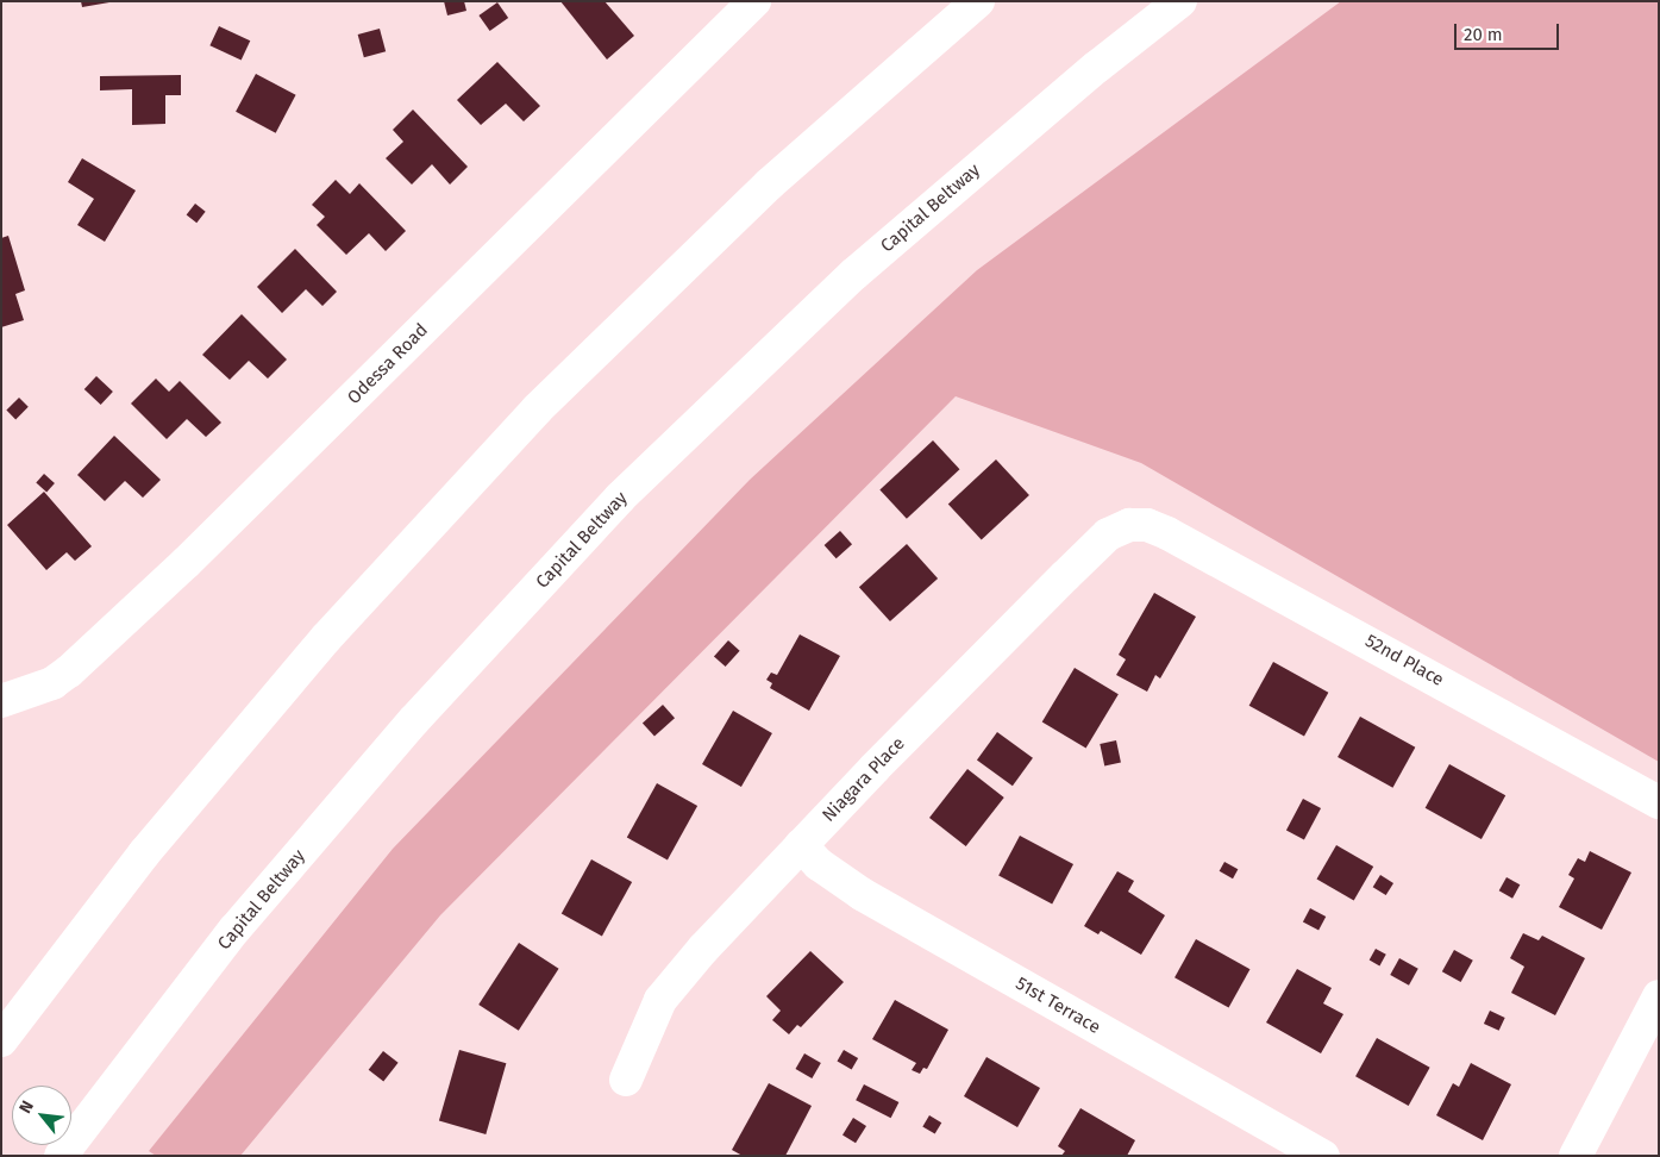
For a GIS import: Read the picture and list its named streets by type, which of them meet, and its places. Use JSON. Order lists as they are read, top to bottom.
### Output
{
  "streets": {
    "main road": [
      "Capital Beltway",
      "Odessa Road",
      "52nd Place",
      "Niagara Place",
      "51st Terrace"
    ]
  },
  "crossings": [
    ["52nd Place", "Niagara Place"],
    ["Niagara Place", "51st Terrace"]
  ],
  "scale_bar": "20 m",
  "north": "top left"
}
